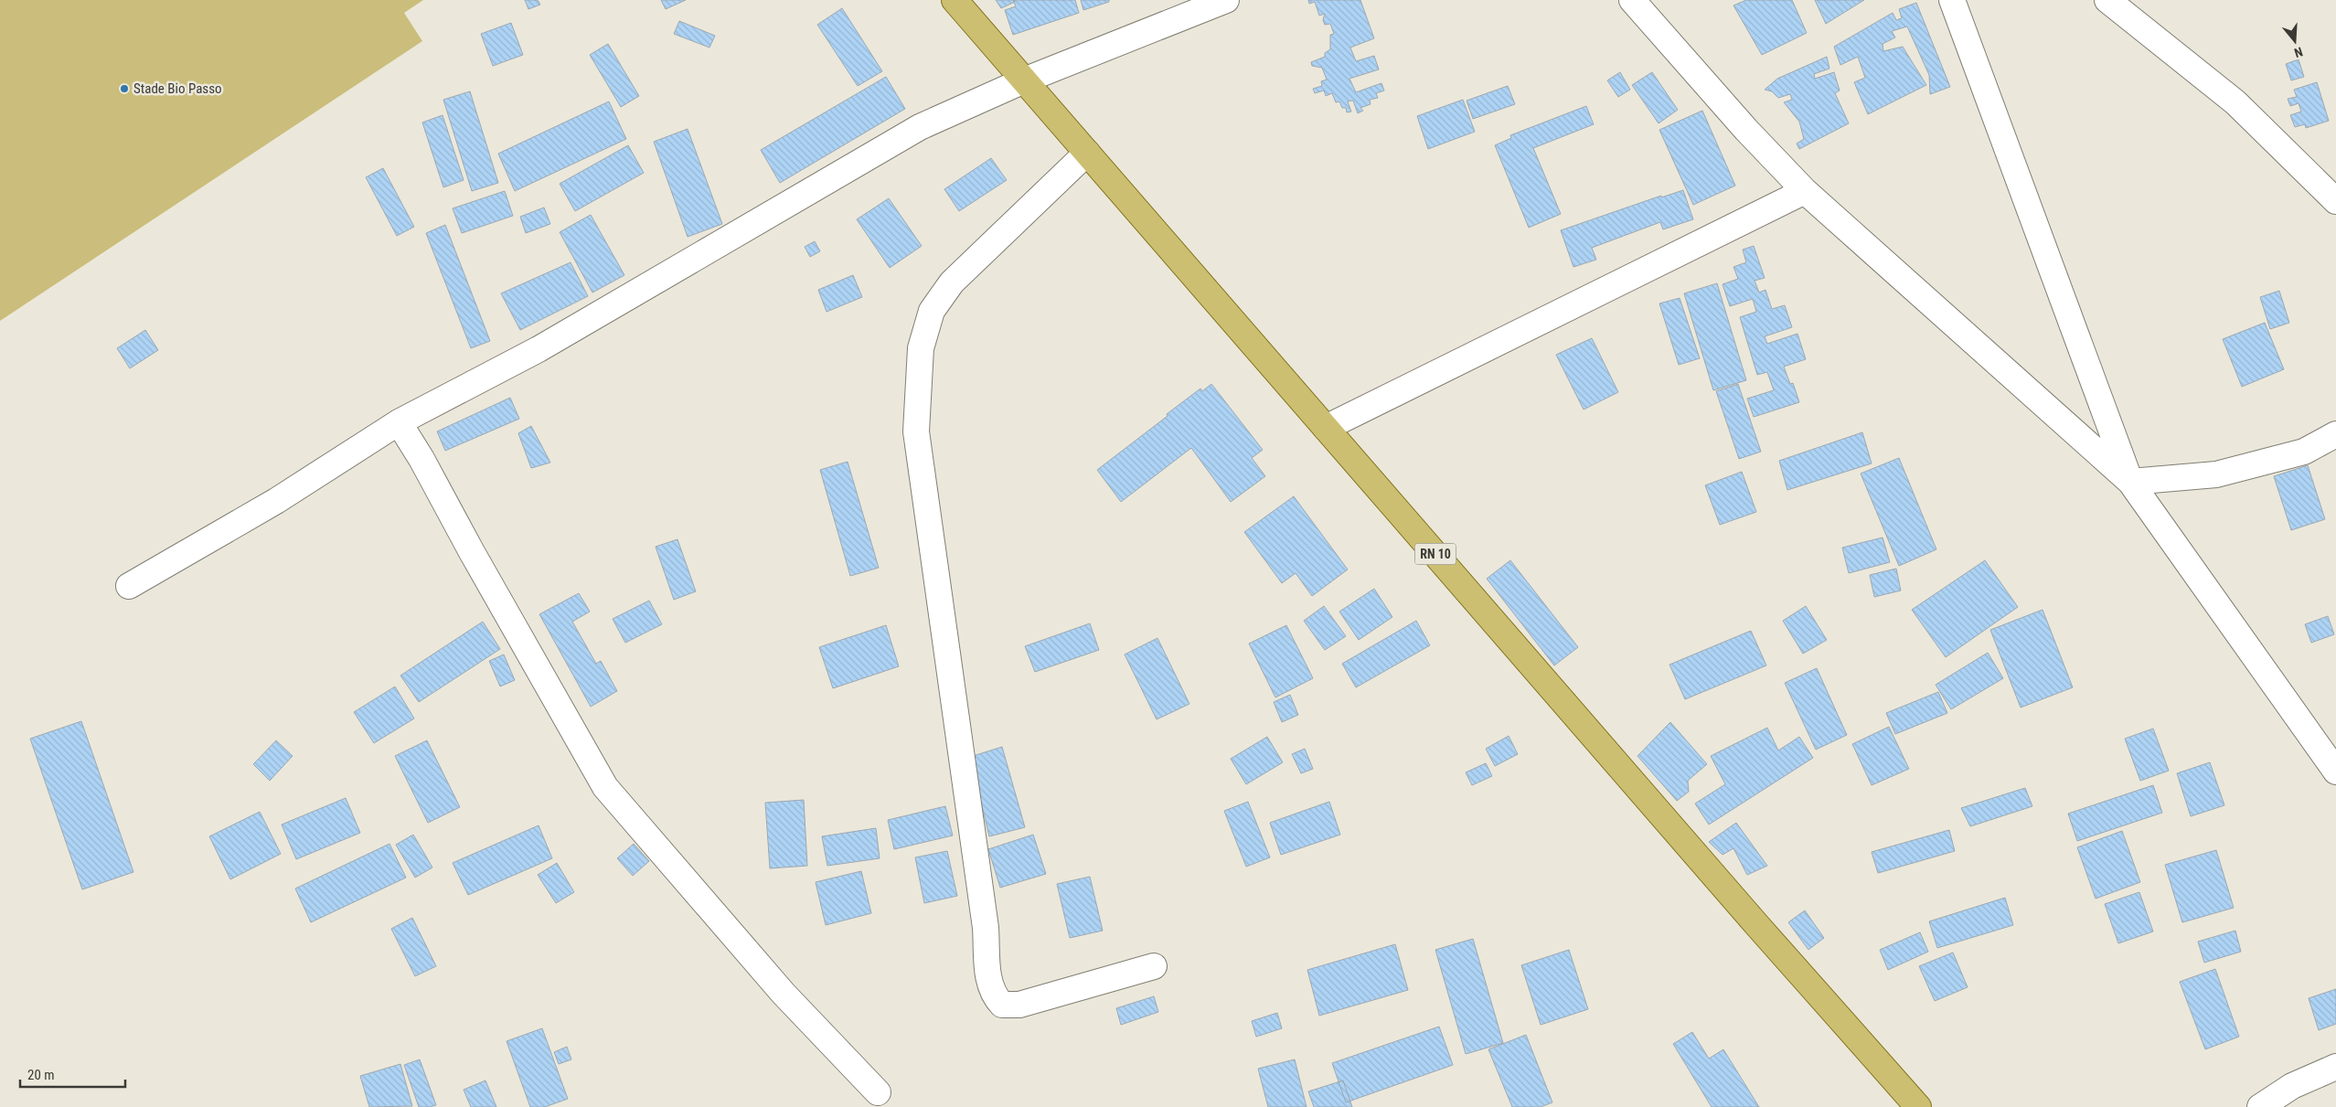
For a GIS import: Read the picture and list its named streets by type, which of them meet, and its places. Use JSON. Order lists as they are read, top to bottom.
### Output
{
  "streets": {
    "main road": ["RN 10"]
  },
  "places": ["Stade Bio Passo"],
  "scale_bar": "20 m",
  "north": "bottom"
}
